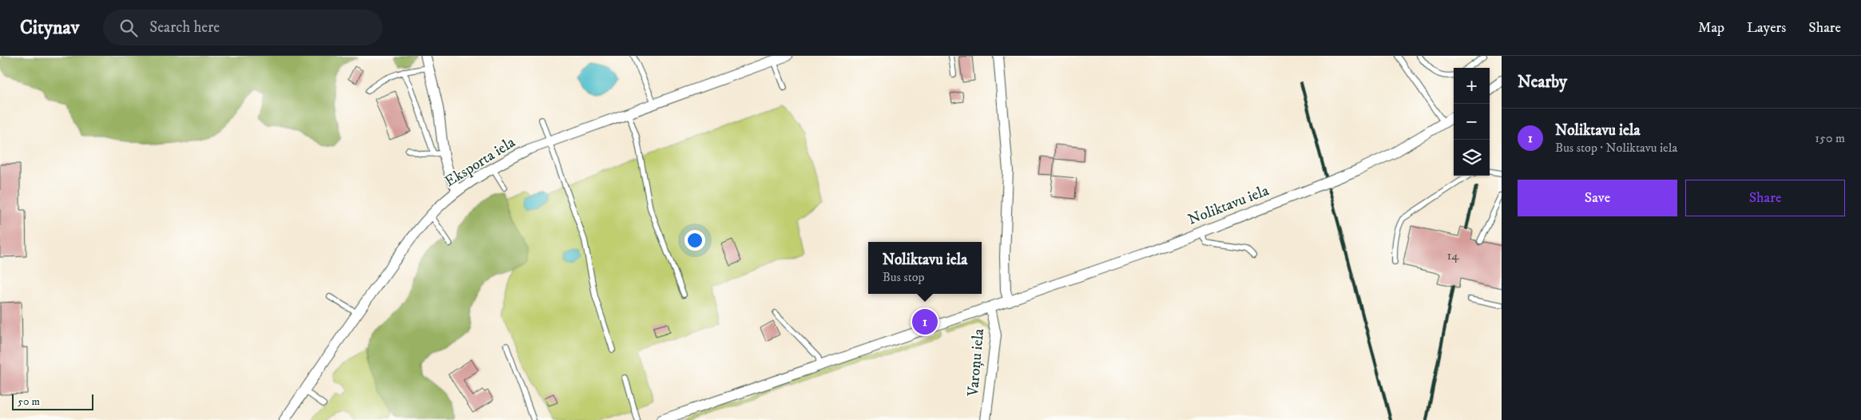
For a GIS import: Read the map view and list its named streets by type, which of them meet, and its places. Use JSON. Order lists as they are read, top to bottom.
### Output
{
  "streets": {
    "street": ["Eksporta iela", "Noliktavu iela", "Varoņu iela"]
  },
  "crossings": [
    ["Noliktavu iela", "Varoņu iela"]
  ],
  "house_numbers": ["14"],
  "scale_bar": "50 m",
  "page": {
    "header": "Citynav",
    "search": "Search here",
    "nav": ["Map", "Layers", "Share"],
    "heading": "Nearby",
    "map_buttons": ["+", "−"],
    "list": [
      {
        "mark": "1",
        "name": "Noliktavu iela",
        "note": "Bus stop · Noliktavu iela",
        "value": "150 m"
      }
    ],
    "buttons": ["Save", "Share"],
    "popup": ["Noliktavu iela", "Bus stop"],
    "pins": "1",
    "scale": "50 m"
  }
}
